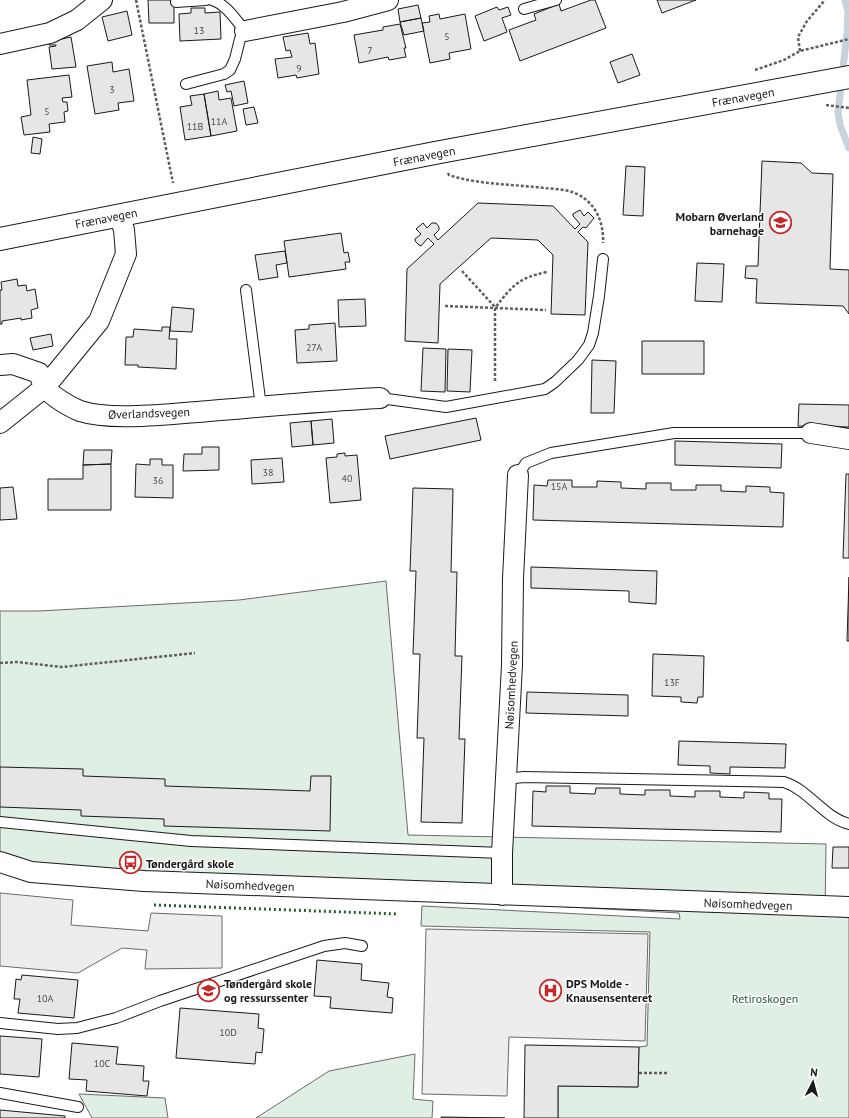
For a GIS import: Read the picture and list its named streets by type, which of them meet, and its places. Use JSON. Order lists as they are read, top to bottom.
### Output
{
  "streets": {
    "main road": ["Frænavegen"],
    "street": ["Øverlandsvegen", "Nøisomhedvegen"]
  },
  "parks": ["Retiroskogen"],
  "places": {
    "school or university": ["Mobarn Øverland barnehage", "Tøndergård skole og ressurssenter"],
    "bus stop": ["Tøndergård skole"],
    "hospital": ["DPS Molde - Knausensenteret"]
  },
  "house_numbers": [
    "13",
    "5",
    "7",
    "9",
    "3",
    "5",
    "11A",
    "11B",
    "27A",
    "38",
    "40",
    "36",
    "15A",
    "13F",
    "10A",
    "10D",
    "10C"
  ],
  "north": "top"
}
